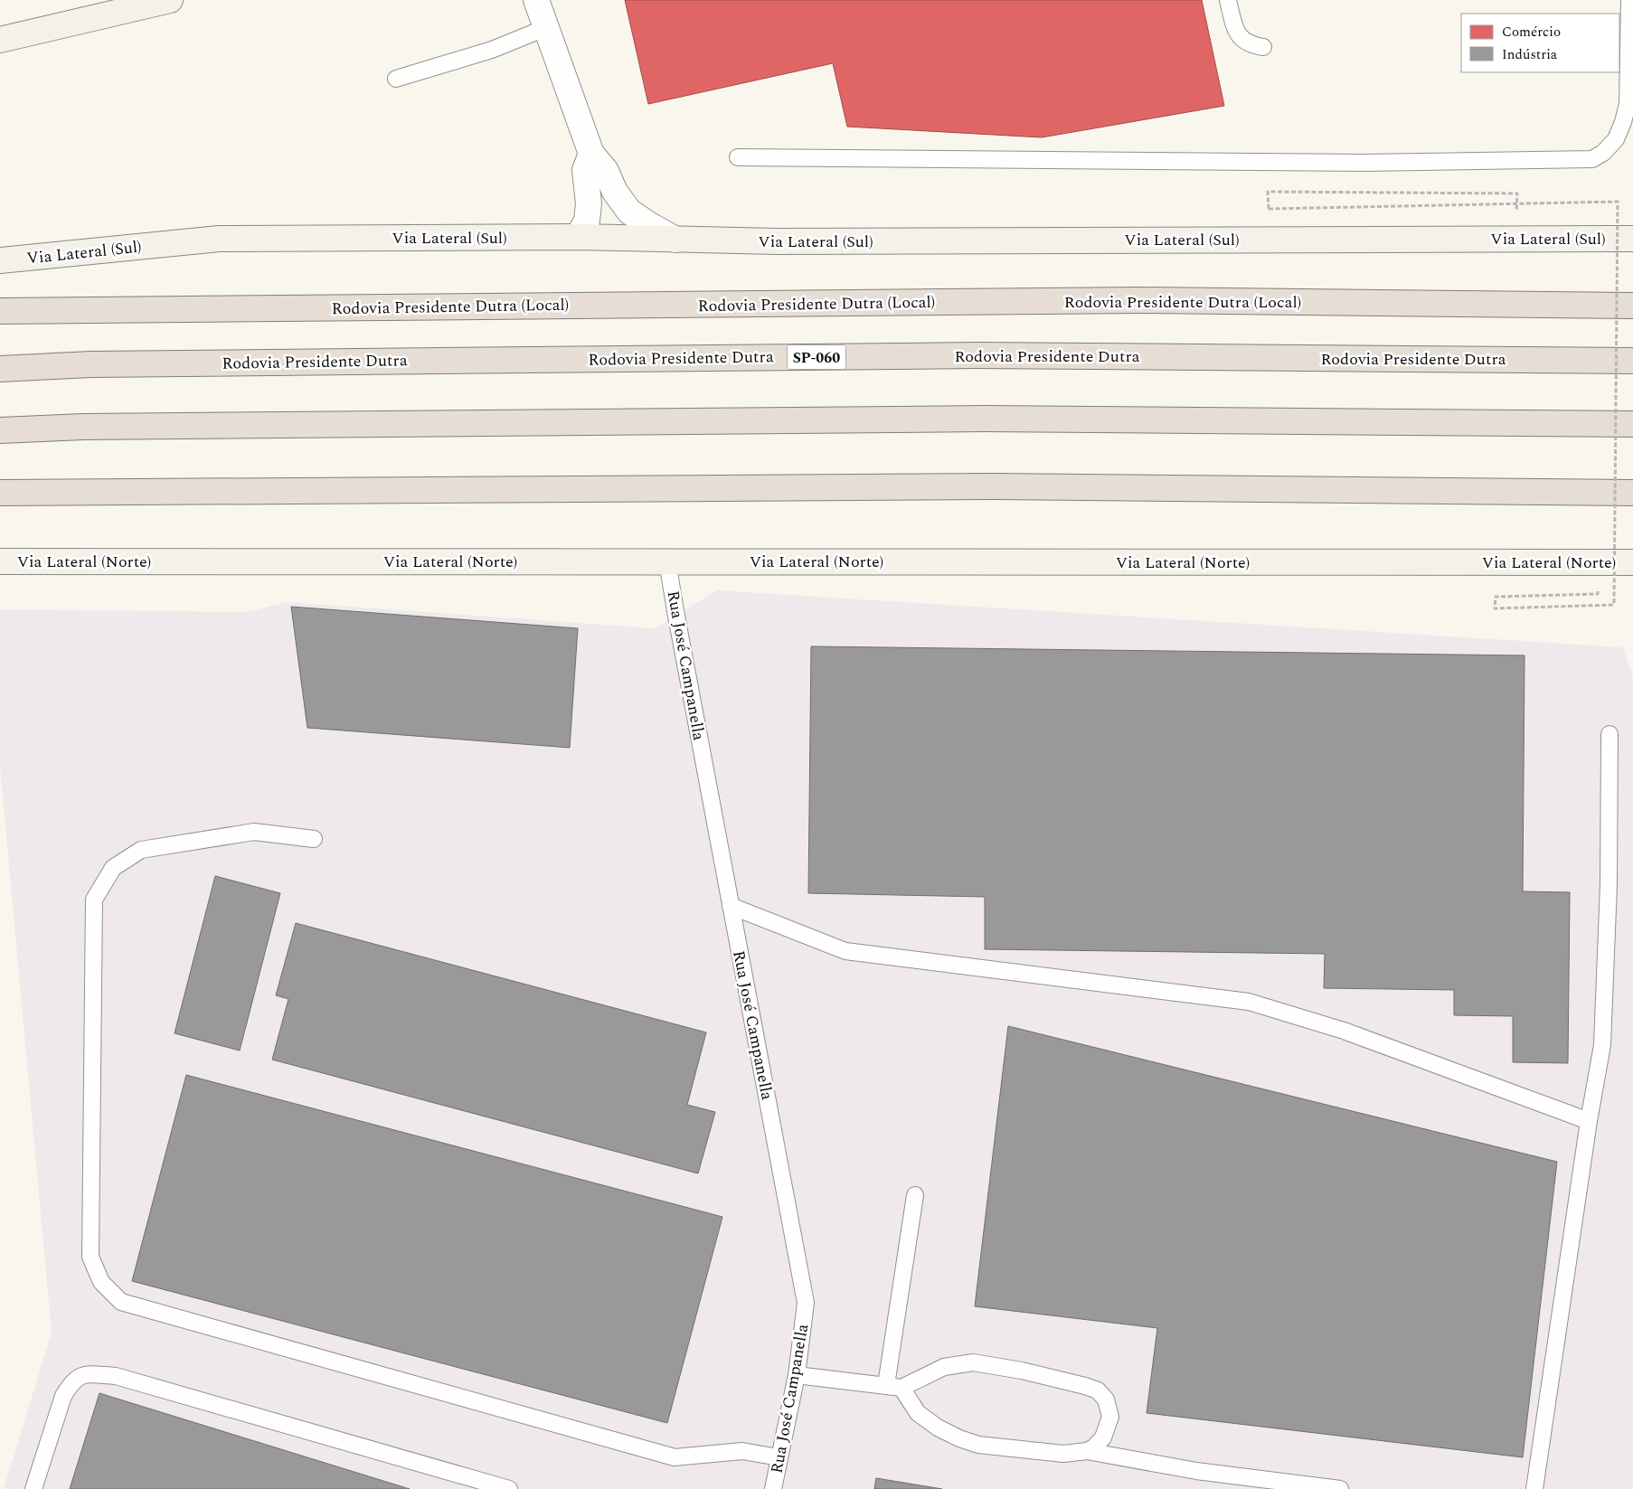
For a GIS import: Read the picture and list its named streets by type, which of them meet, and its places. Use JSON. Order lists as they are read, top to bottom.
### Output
{
  "streets": {
    "highway": ["Rodovia Presidente Dutra (Local)", "Rodovia Presidente Dutra", "SP-060"],
    "main road": ["Via Lateral (Sul)", "Via Lateral (Norte)"],
    "lane": ["Rua José Campanella"]
  },
  "crossings": [
    ["Via Lateral (Norte)", "Rua José Campanella"]
  ],
  "legend": ["Comércio", "Indústria"]
}
